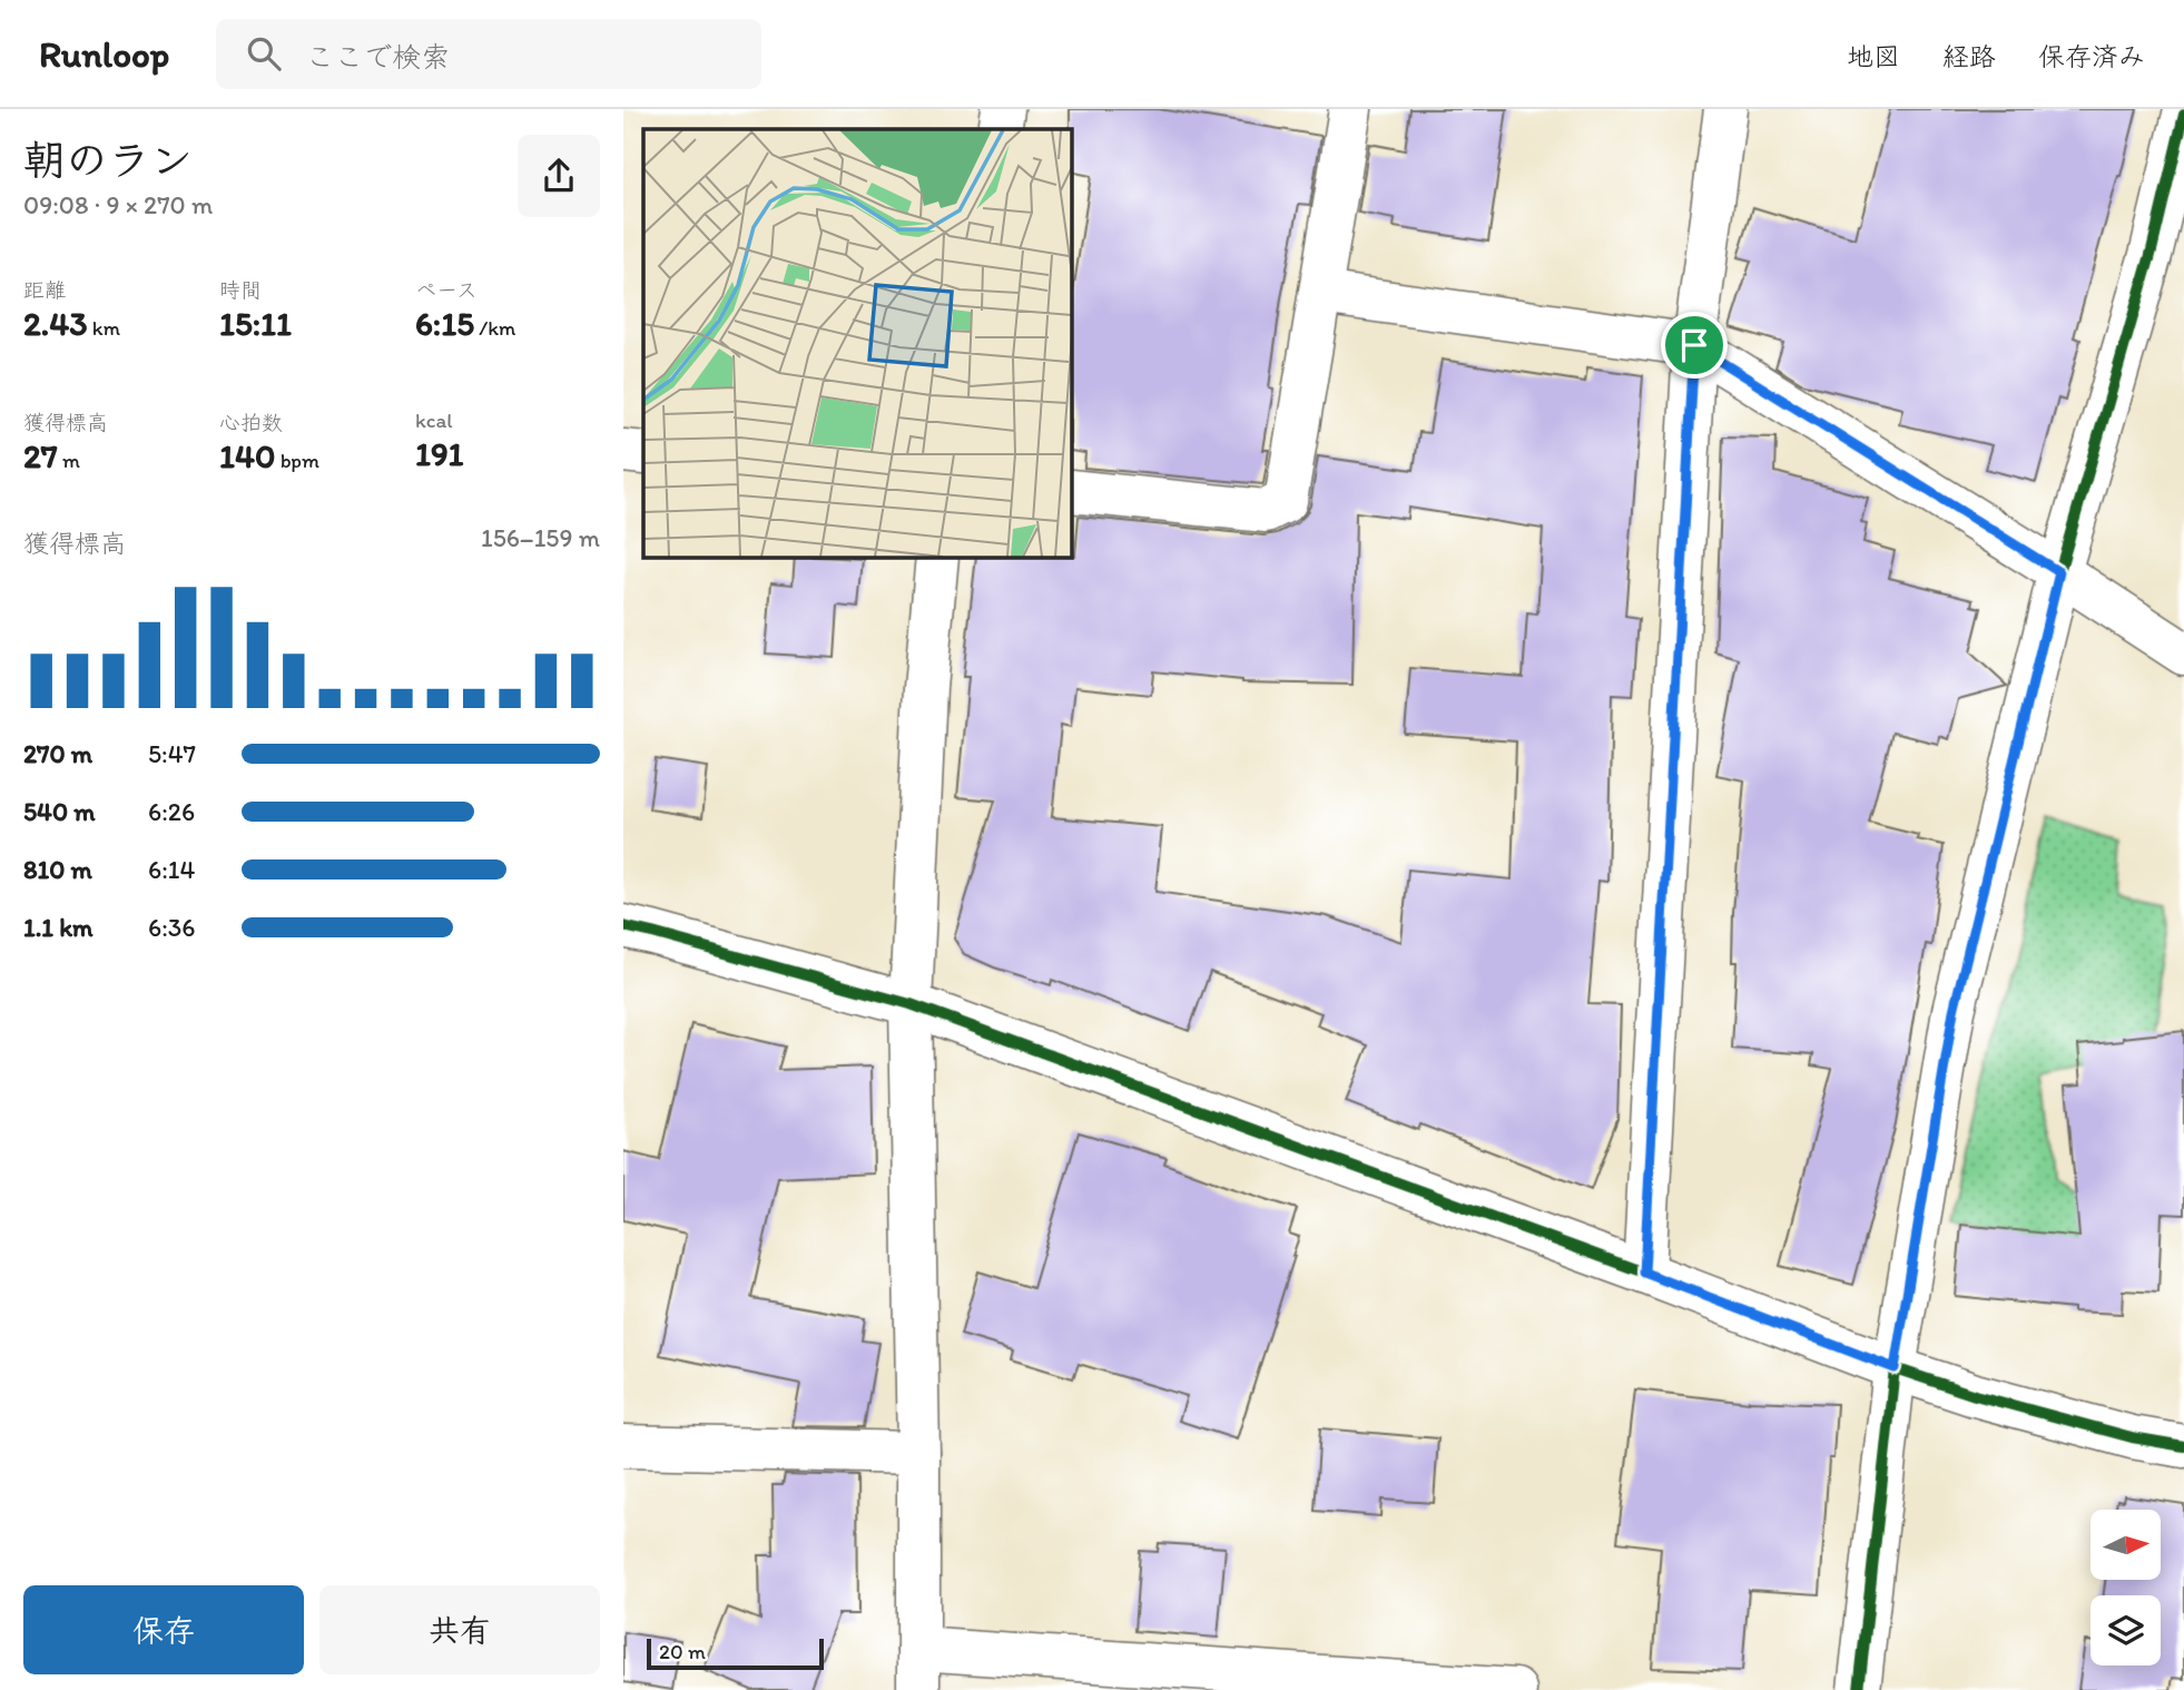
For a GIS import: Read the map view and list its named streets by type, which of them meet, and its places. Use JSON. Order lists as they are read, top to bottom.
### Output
{
  "scale_bar": "20 m",
  "north": "right",
  "page": {
    "header": "Runloop",
    "search": "ここで検索",
    "nav": ["地図", "経路", "保存済み"],
    "heading": ["朝のラン", "09:08 · 9 × 270 m"],
    "stats": [
      ["距離", "2.43 km"],
      ["時間", "15:11"],
      ["ペース", "6:15 /km"],
      ["獲得標高", "27 m"],
      ["心拍数", "140 bpm"],
      ["kcal", "191"]
    ],
    "chart": ["獲得標高", "156–159 m"],
    "list": [
      {
        "name": "270 m",
        "note": "5:47"
      },
      {
        "name": "540 m",
        "note": "6:26"
      },
      {
        "name": "810 m",
        "note": "6:14"
      },
      {
        "name": "1.1 km",
        "note": "6:36"
      }
    ],
    "buttons": ["保存", "共有"],
    "scale": "20 m"
  }
}
